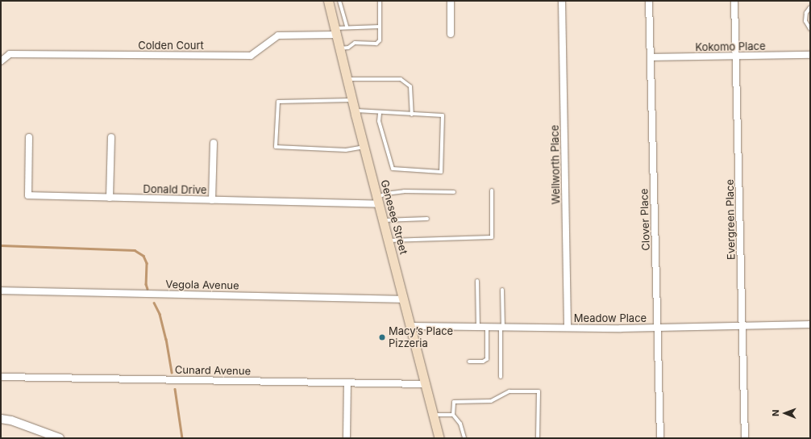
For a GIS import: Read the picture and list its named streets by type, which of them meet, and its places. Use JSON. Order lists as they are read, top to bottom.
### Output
{
  "streets": {
    "main road": ["Genesee Street"],
    "street": [
      "Colden Court",
      "Kokomo Place",
      "Wellworth Place",
      "Donald Drive",
      "Clover Place",
      "Evergreen Place",
      "Vegola Avenue",
      "Meadow Place",
      "Cunard Avenue"
    ]
  },
  "crossings": [
    ["Colden Court", "Genesee Street"],
    ["Kokomo Place", "Clover Place"],
    ["Kokomo Place", "Evergreen Place"],
    ["Wellworth Place", "Meadow Place"],
    ["Donald Drive", "Genesee Street"],
    ["Genesee Street", "Vegola Avenue"],
    ["Genesee Street", "Meadow Place"],
    ["Genesee Street", "Cunard Avenue"],
    ["Clover Place", "Meadow Place"],
    ["Evergreen Place", "Meadow Place"]
  ],
  "places": ["Macy’s Place Pizzeria"],
  "north": "left"
}
